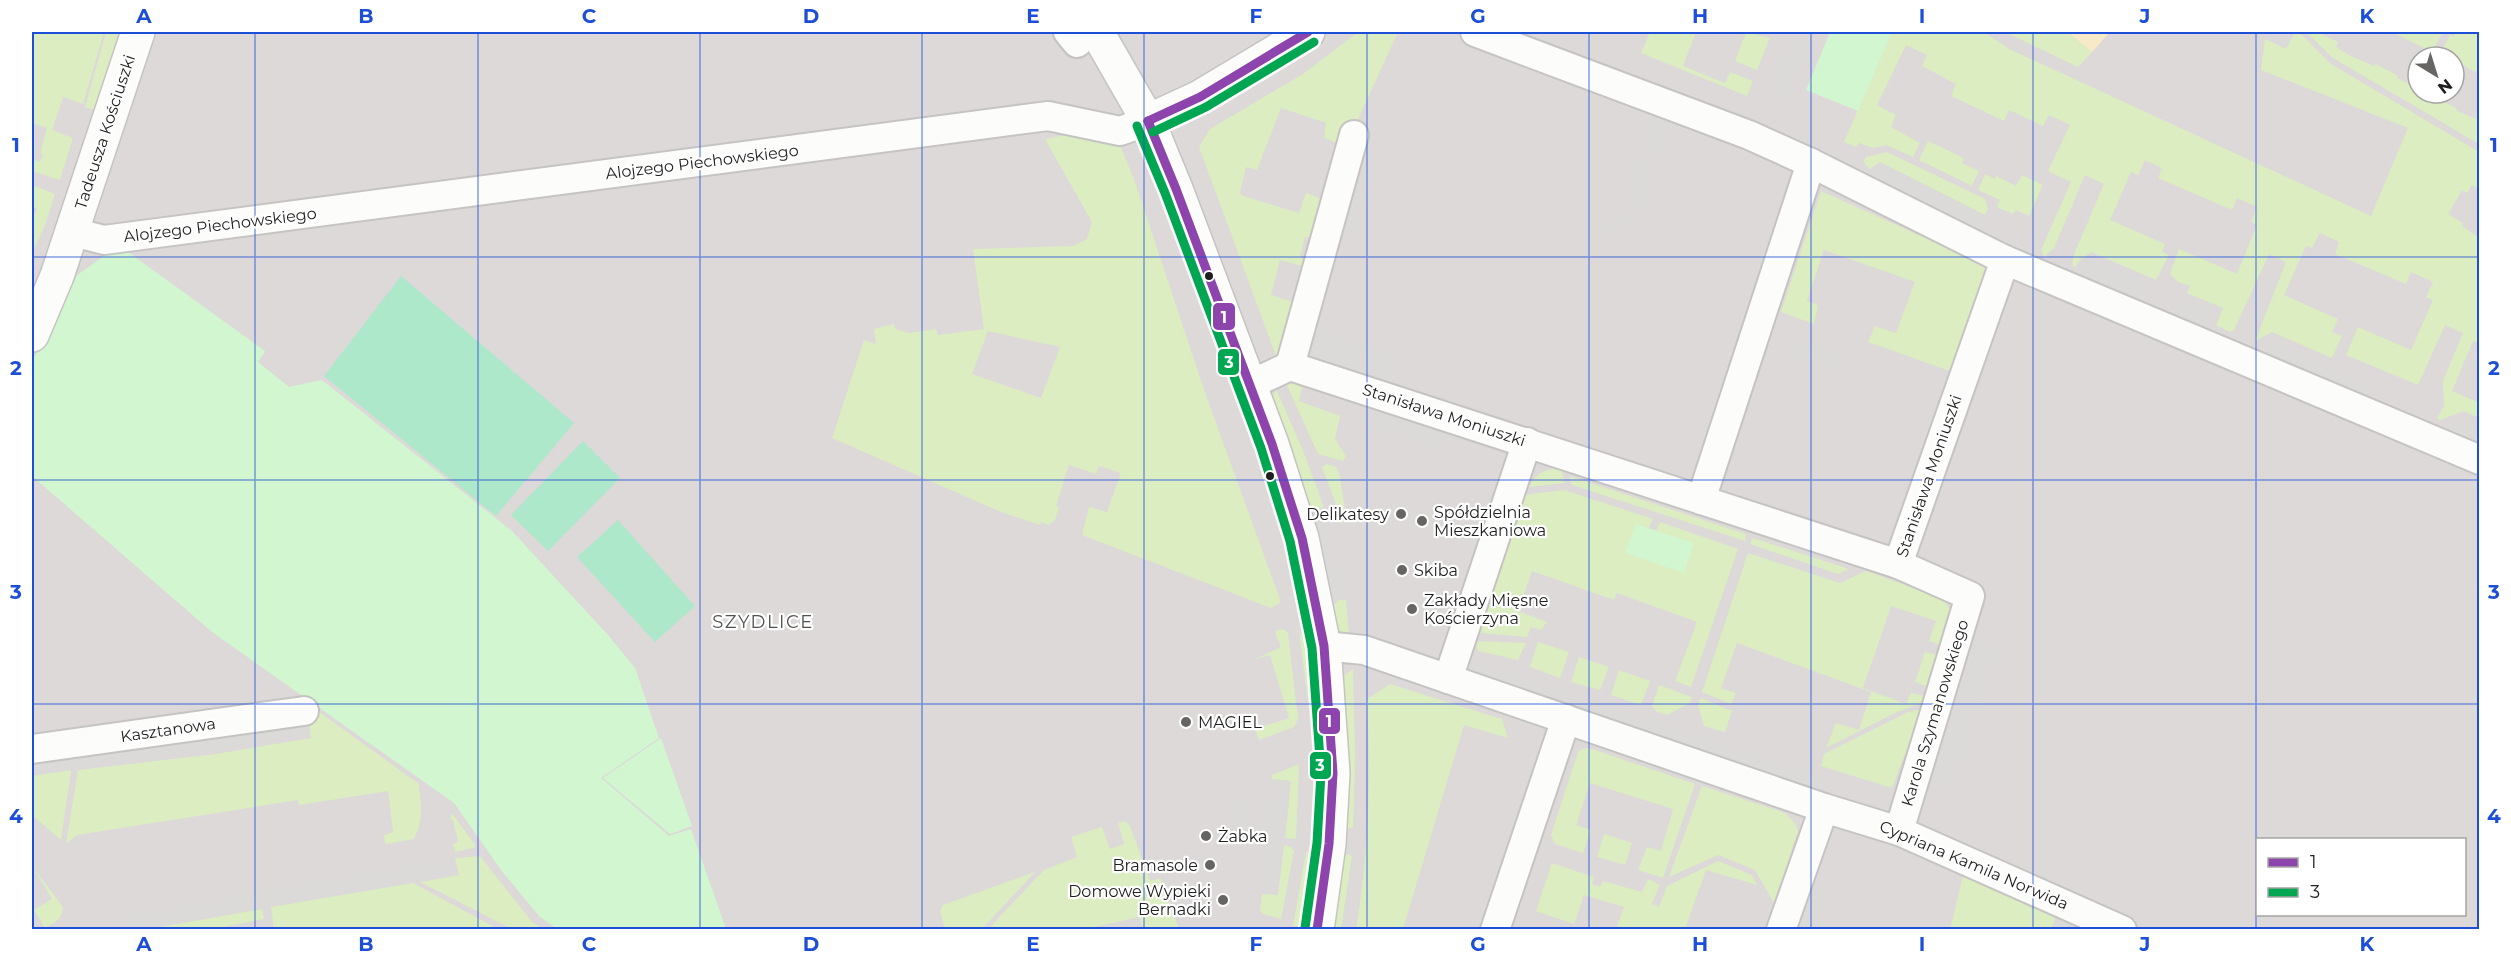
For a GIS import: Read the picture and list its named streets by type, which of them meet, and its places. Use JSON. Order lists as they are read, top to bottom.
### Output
{
  "streets": {
    "street": [
      "Tadeusza Kościuszki",
      "Alojzego Piechowskiego",
      "Stanisława Moniuszki",
      "Karola Szymanowskiego",
      "Kasztanowa",
      "Cypriana Kamila Norwida"
    ]
  },
  "crossings": [
    ["Tadeusza Kościuszki", "Alojzego Piechowskiego"],
    ["Stanisława Moniuszki", "Karola Szymanowskiego"],
    ["Karola Szymanowskiego", "Cypriana Kamila Norwida"]
  ],
  "districts": ["SZYDLICE"],
  "places": [
    "Delikatesy",
    "Spółdzielnia Mieszkaniowa",
    "Skiba",
    "Zakłady Mięsne Kościerzyna",
    "MAGIEL",
    "Żabka",
    "Bramasole",
    "Domowe Wypieki Bernadki"
  ],
  "lines": ["transit line 1", "transit line 3"],
  "legend": ["1", "3"],
  "north": "bottom right",
  "grid": {
    "columns": [
      "A",
      "B",
      "C",
      "D",
      "E",
      "F",
      "G",
      "H",
      "I",
      "J",
      "K"
    ],
    "rows": [
      "1",
      "2",
      "3",
      "4"
    ]
  }
}
